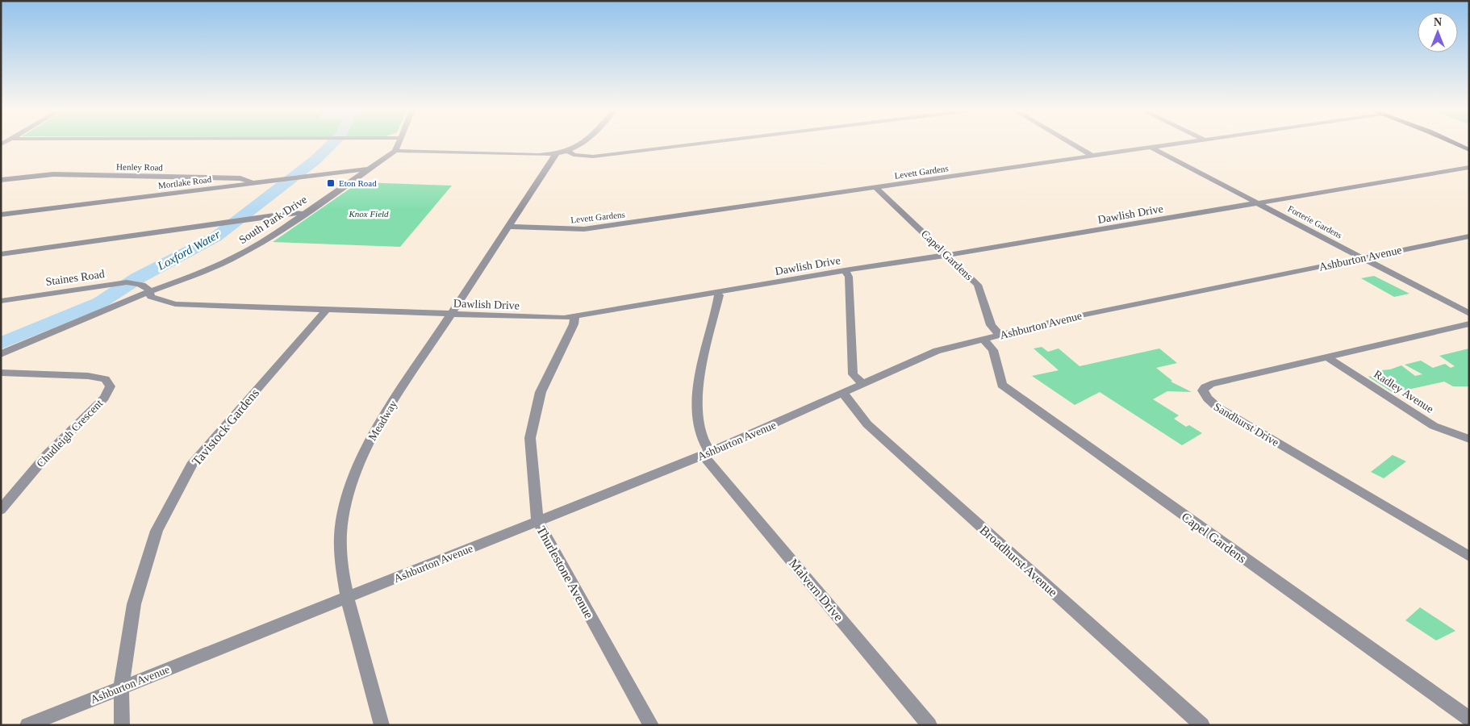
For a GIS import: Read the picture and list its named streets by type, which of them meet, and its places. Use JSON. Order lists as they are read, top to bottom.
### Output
{
  "streets": {
    "street": [
      "Henley Road",
      "Levett Gardens",
      "Mortlake Road",
      "Dawlish Drive",
      "South Park Drive",
      "Forterie Gardens",
      "Capel Gardens",
      "Ashburton Avenue",
      "Staines Road",
      "Radley Avenue",
      "Meadway",
      "Sandhurst Drive",
      "Tavistock Gardens",
      "Chudleigh Crescent",
      "Broadhurst Avenue",
      "Thurlestone Avenue",
      "Malvern Drive"
    ]
  },
  "crossings": [
    ["Henley Road", "Mortlake Road"],
    ["Levett Gardens", "Forterie Gardens"],
    ["Levett Gardens", "Capel Gardens"],
    ["Levett Gardens", "Meadway"],
    ["Mortlake Road", "South Park Drive"],
    ["Dawlish Drive", "South Park Drive"],
    ["Dawlish Drive", "Forterie Gardens"],
    ["Dawlish Drive", "Capel Gardens"],
    ["Dawlish Drive", "Staines Road"],
    ["Dawlish Drive", "Meadway"],
    ["Dawlish Drive", "Tavistock Gardens"],
    ["Dawlish Drive", "Thurlestone Avenue"],
    ["Dawlish Drive", "Malvern Drive"],
    ["South Park Drive", "Staines Road"],
    ["Forterie Gardens", "Ashburton Avenue"],
    ["Capel Gardens", "Ashburton Avenue"],
    ["Ashburton Avenue", "Meadway"],
    ["Ashburton Avenue", "Tavistock Gardens"],
    ["Ashburton Avenue", "Broadhurst Avenue"],
    ["Ashburton Avenue", "Thurlestone Avenue"],
    ["Ashburton Avenue", "Malvern Drive"],
    ["Radley Avenue", "Sandhurst Drive"]
  ],
  "water": ["Loxford Water"],
  "parks": ["Knox Field"],
  "places": {
    "transit": ["Eton Road"]
  },
  "north": "top"
}
